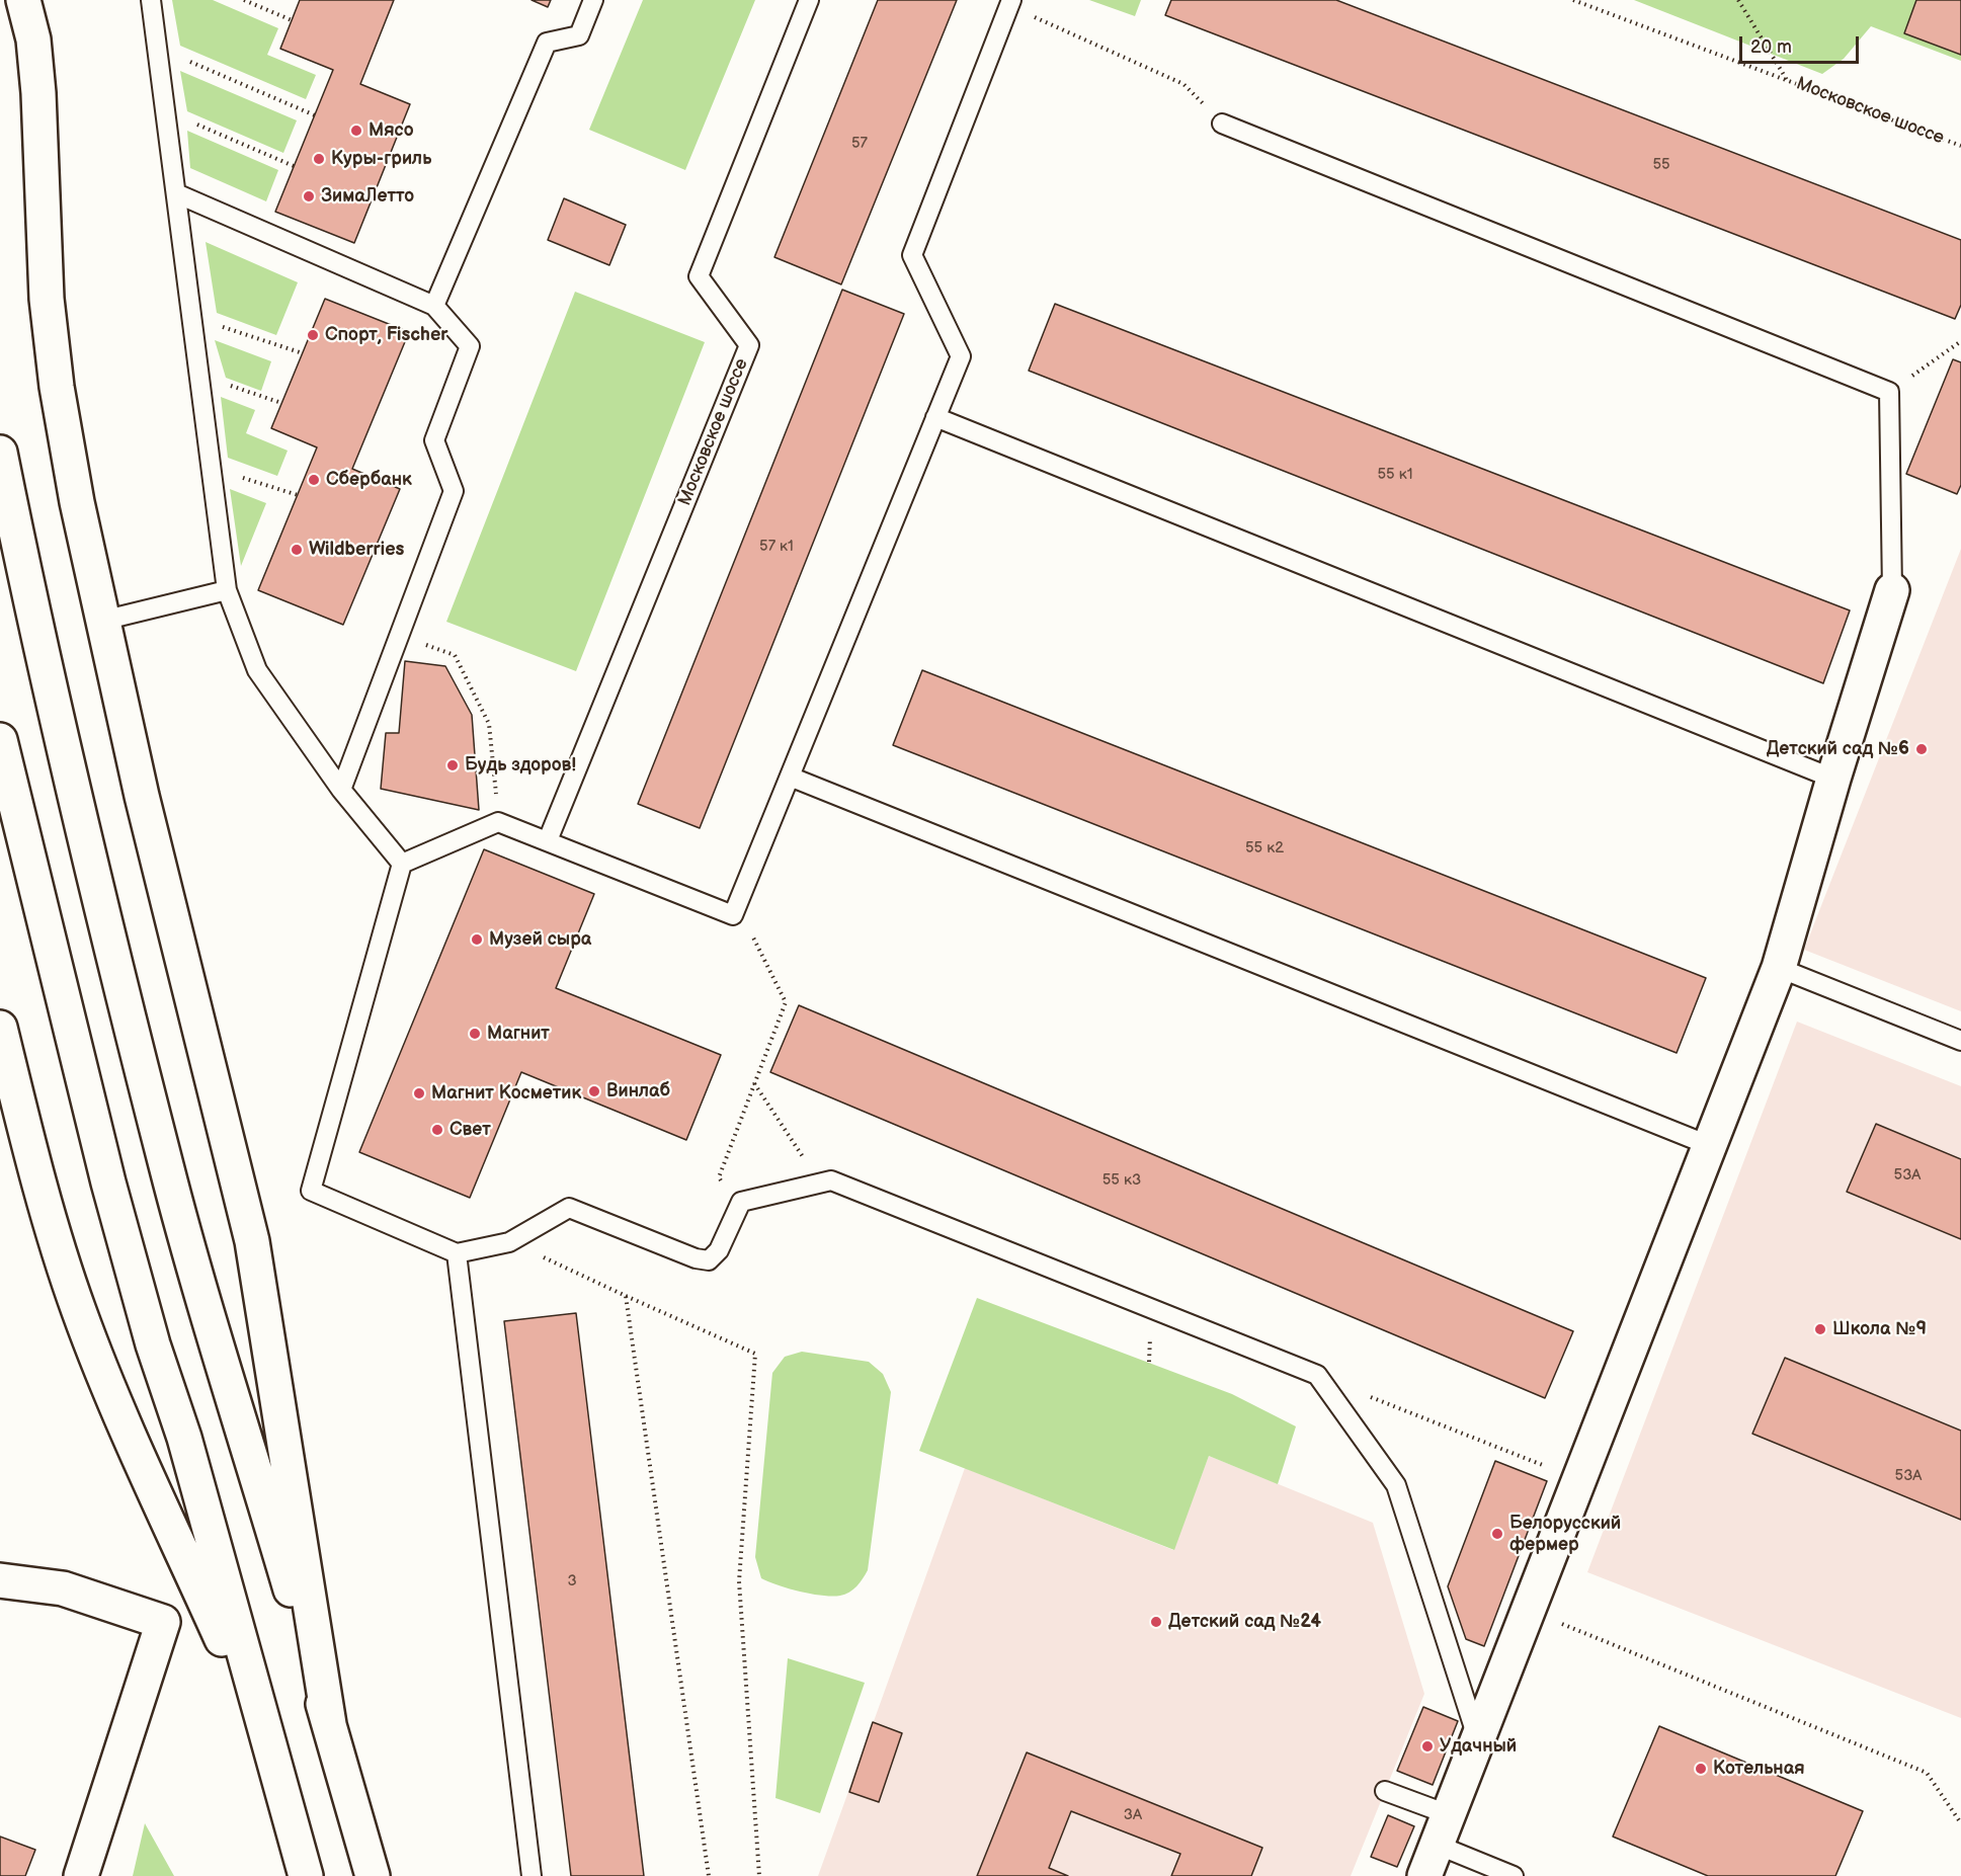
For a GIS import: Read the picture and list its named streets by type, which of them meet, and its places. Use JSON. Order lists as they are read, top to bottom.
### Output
{
  "streets": {
    "lane": ["Московское шоссе"]
  },
  "places": [
    "Мясо",
    "Куры-гриль",
    "ЗимаЛетто",
    "Спорт, Fischer",
    "Сбербанк",
    "Wildberries",
    "Детский сад №6",
    "Будь здоров!",
    "Музей сыра",
    "Магнит",
    "Винлаб",
    "Магнит Косметик",
    "Свет",
    "Школа №9",
    "Белорусский фермер",
    "Детский сад №24",
    "Удачный",
    "Котельная"
  ],
  "house_numbers": [
    "57",
    "55",
    "55 к1",
    "57 к1",
    "55 к2",
    "53А",
    "55 к3",
    "53А",
    "3",
    "3А"
  ],
  "scale_bar": "20 m"
}
